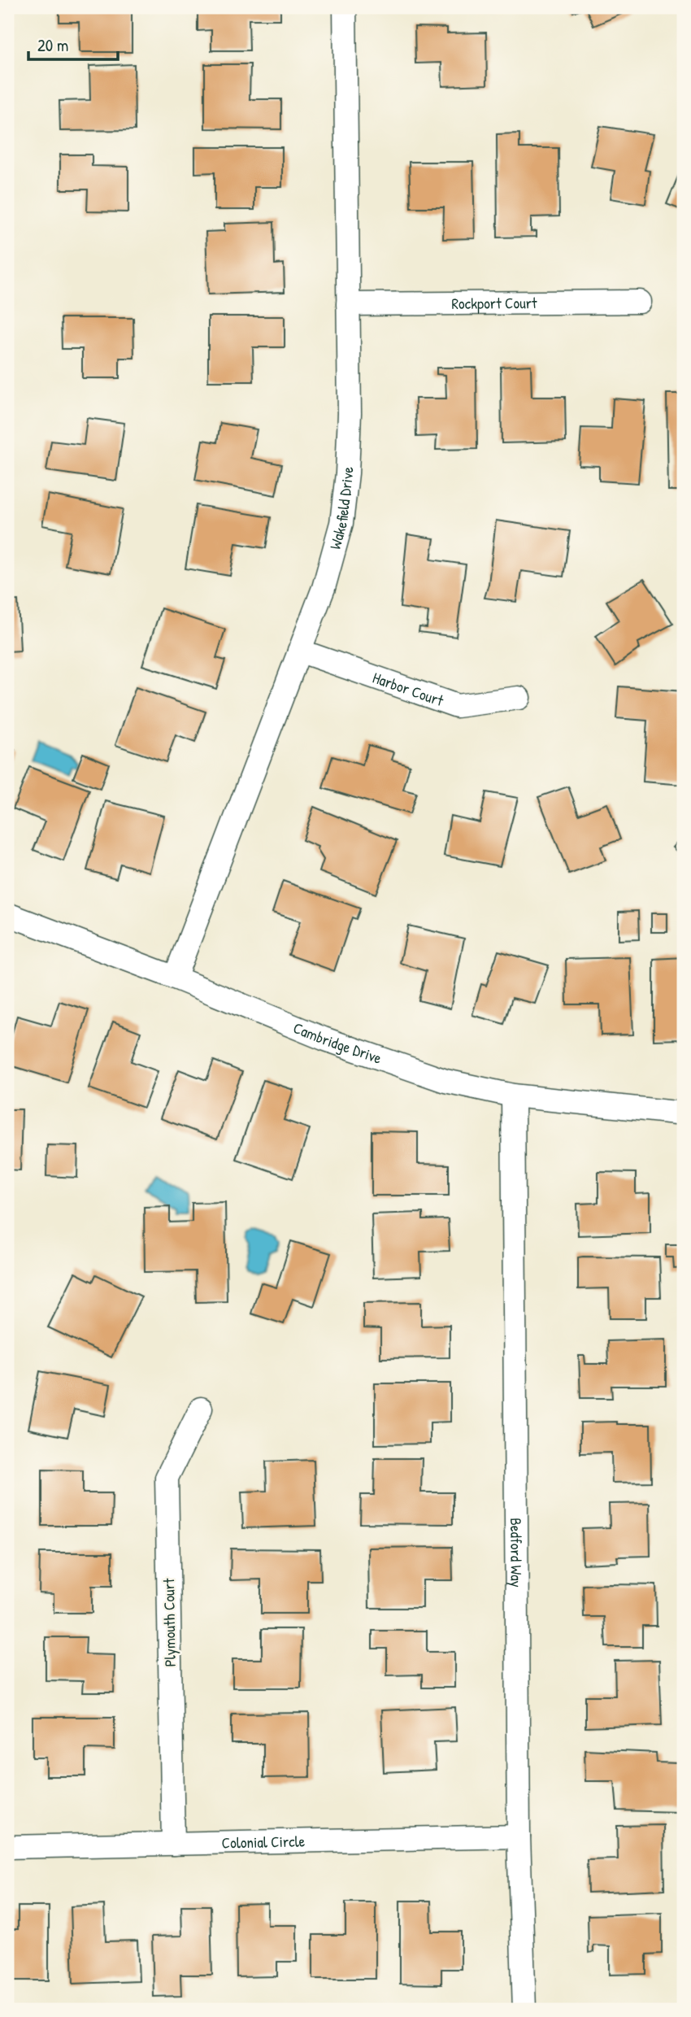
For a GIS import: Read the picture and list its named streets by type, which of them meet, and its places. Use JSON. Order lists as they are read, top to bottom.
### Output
{
  "streets": {
    "street": [
      "Rockport Court",
      "Wakefield Drive",
      "Harbor Court",
      "Cambridge Drive",
      "Bedford Way",
      "Plymouth Court",
      "Colonial Circle"
    ]
  },
  "crossings": [
    ["Rockport Court", "Wakefield Drive"],
    ["Wakefield Drive", "Harbor Court"],
    ["Wakefield Drive", "Cambridge Drive"],
    ["Cambridge Drive", "Bedford Way"],
    ["Bedford Way", "Colonial Circle"],
    ["Plymouth Court", "Colonial Circle"]
  ],
  "scale_bar": "20 m"
}
